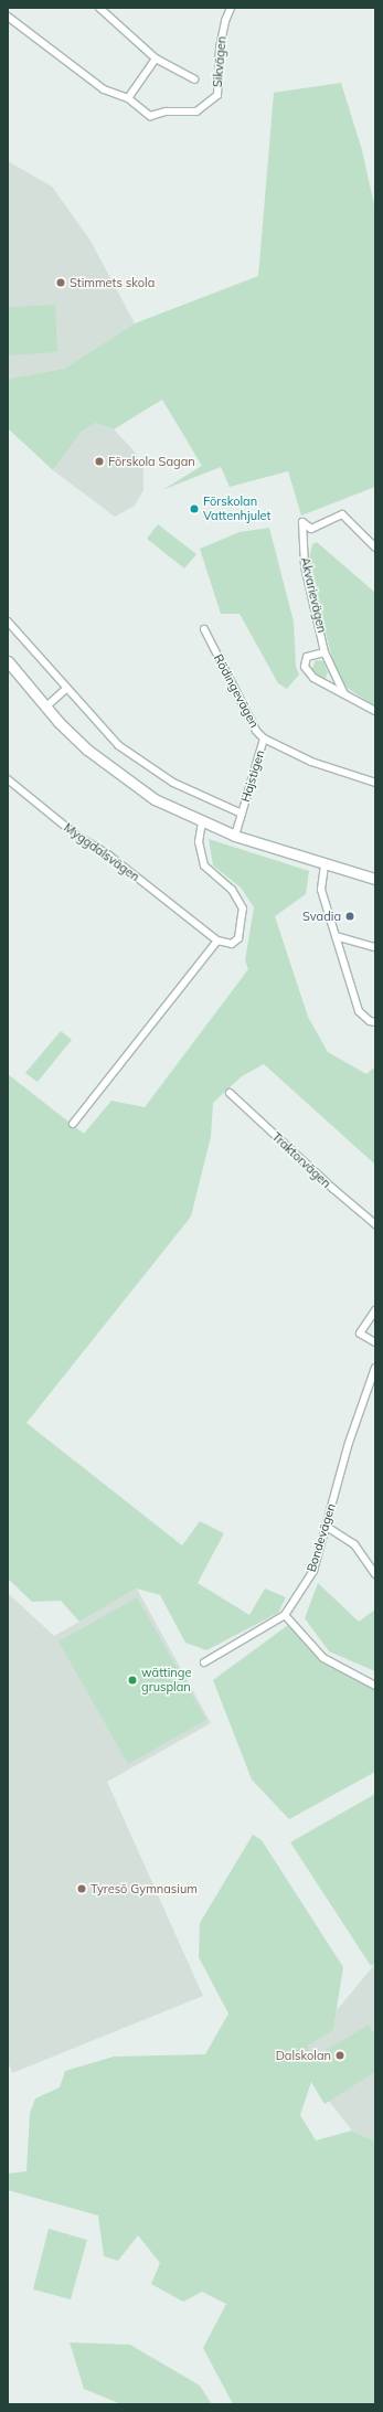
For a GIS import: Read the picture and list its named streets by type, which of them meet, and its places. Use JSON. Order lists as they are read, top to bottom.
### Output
{
  "streets": {
    "street": [
      "Sikvägen",
      "Akvarievägen",
      "Rödingevägen",
      "Hajstigen",
      "Myggdalsvägen",
      "Traktorvägen",
      "Bondevägen"
    ]
  },
  "crossings": [
    ["Rödingevägen", "Hajstigen"]
  ],
  "places": [
    "Stimmets skola",
    "Förskola Sagan",
    "Förskolan Vattenhjulet",
    "Svadia",
    "wättinge grusplan",
    "Tyresö Gymnasium",
    "Dalskolan"
  ]
}
